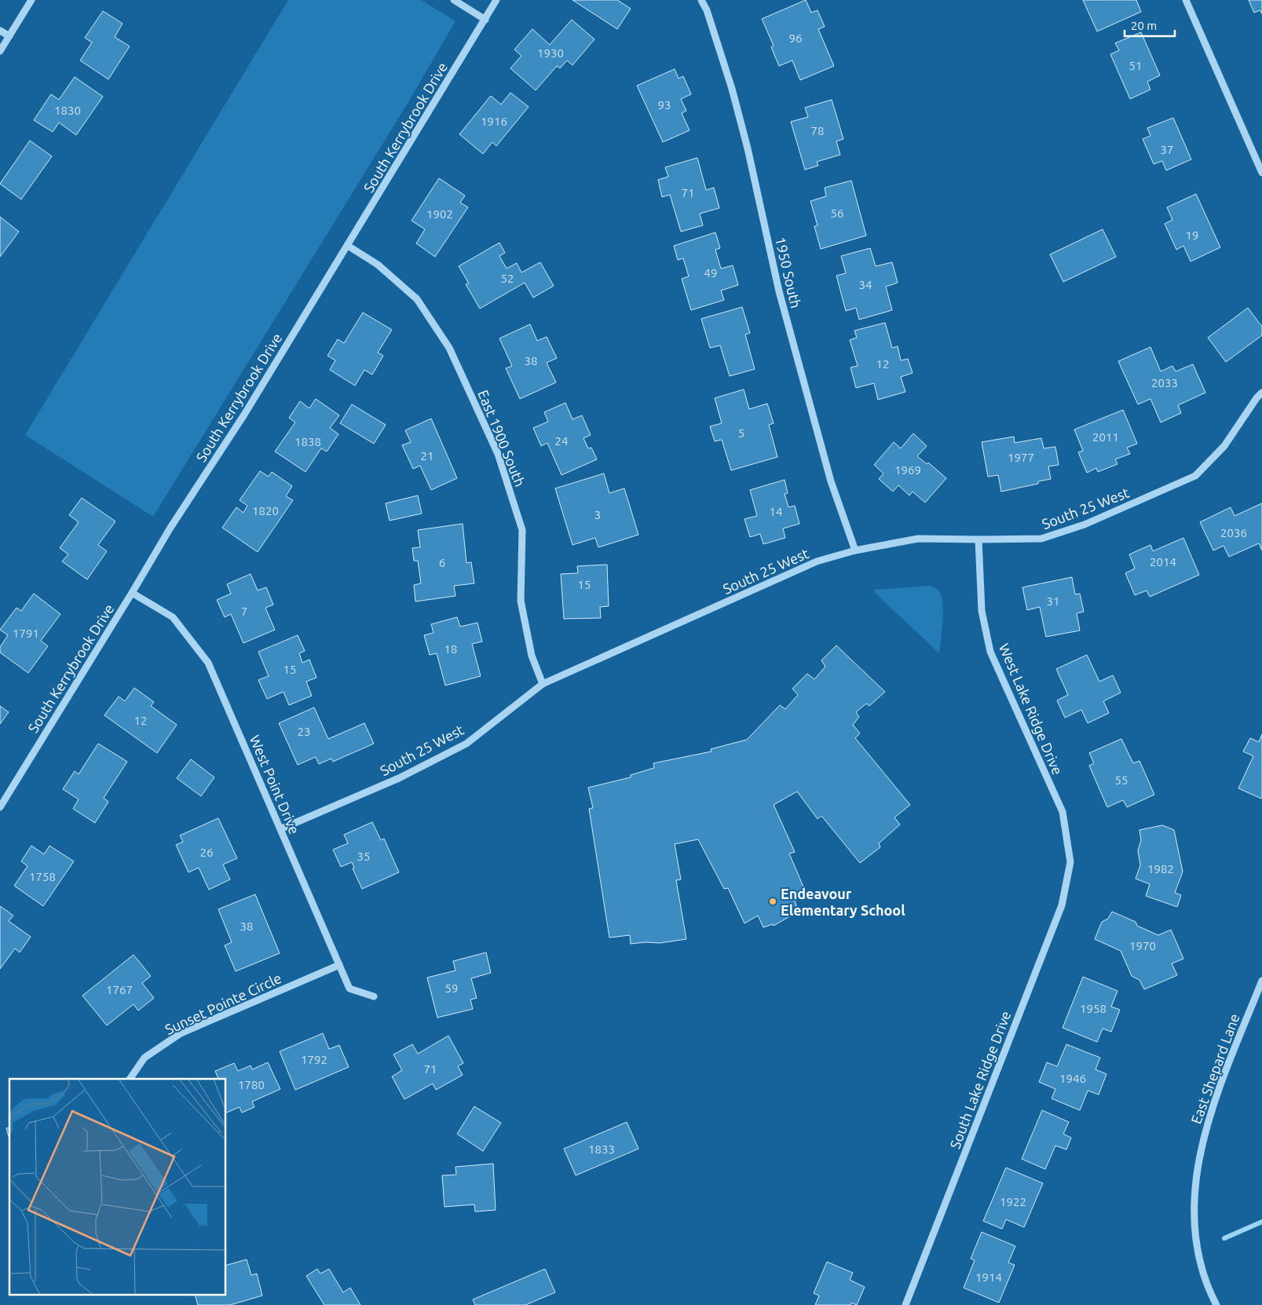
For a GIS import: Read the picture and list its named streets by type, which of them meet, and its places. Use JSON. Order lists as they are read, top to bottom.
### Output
{
  "streets": {
    "street": [
      "South Kerrybrook Drive",
      "1950 South",
      "East 1900 South",
      "South 25 West",
      "West Lake Ridge Drive",
      "West Point Drive",
      "Sunset Pointe Circle",
      "East Shepard Lane",
      "South Lake Ridge Drive"
    ]
  },
  "crossings": [
    ["South Kerrybrook Drive", "East 1900 South"],
    ["South Kerrybrook Drive", "West Point Drive"],
    ["1950 South", "South 25 West"],
    ["East 1900 South", "South 25 West"],
    ["South 25 West", "West Lake Ridge Drive"],
    ["South 25 West", "West Point Drive"],
    ["West Lake Ridge Drive", "South Lake Ridge Drive"],
    ["West Point Drive", "Sunset Pointe Circle"]
  ],
  "places": ["Endeavour Elementary School"],
  "house_numbers": [
    "96",
    "1930",
    "51",
    "93",
    "1830",
    "1916",
    "78",
    "37",
    "71",
    "56",
    "1902",
    "19",
    "49",
    "52",
    "34",
    "38",
    "12",
    "2033",
    "5",
    "2011",
    "24",
    "1838",
    "21",
    "1977",
    "1969",
    "1820",
    "14",
    "3",
    "2036",
    "2014",
    "6",
    "15",
    "31",
    "7",
    "1791",
    "18",
    "15",
    "12",
    "23",
    "55",
    "26",
    "35",
    "1982",
    "1758",
    "38",
    "1970",
    "59",
    "1767",
    "1958",
    "1792",
    "71",
    "1946",
    "1780",
    "1833",
    "1922",
    "1914"
  ],
  "scale_bar": "20 m"
}
